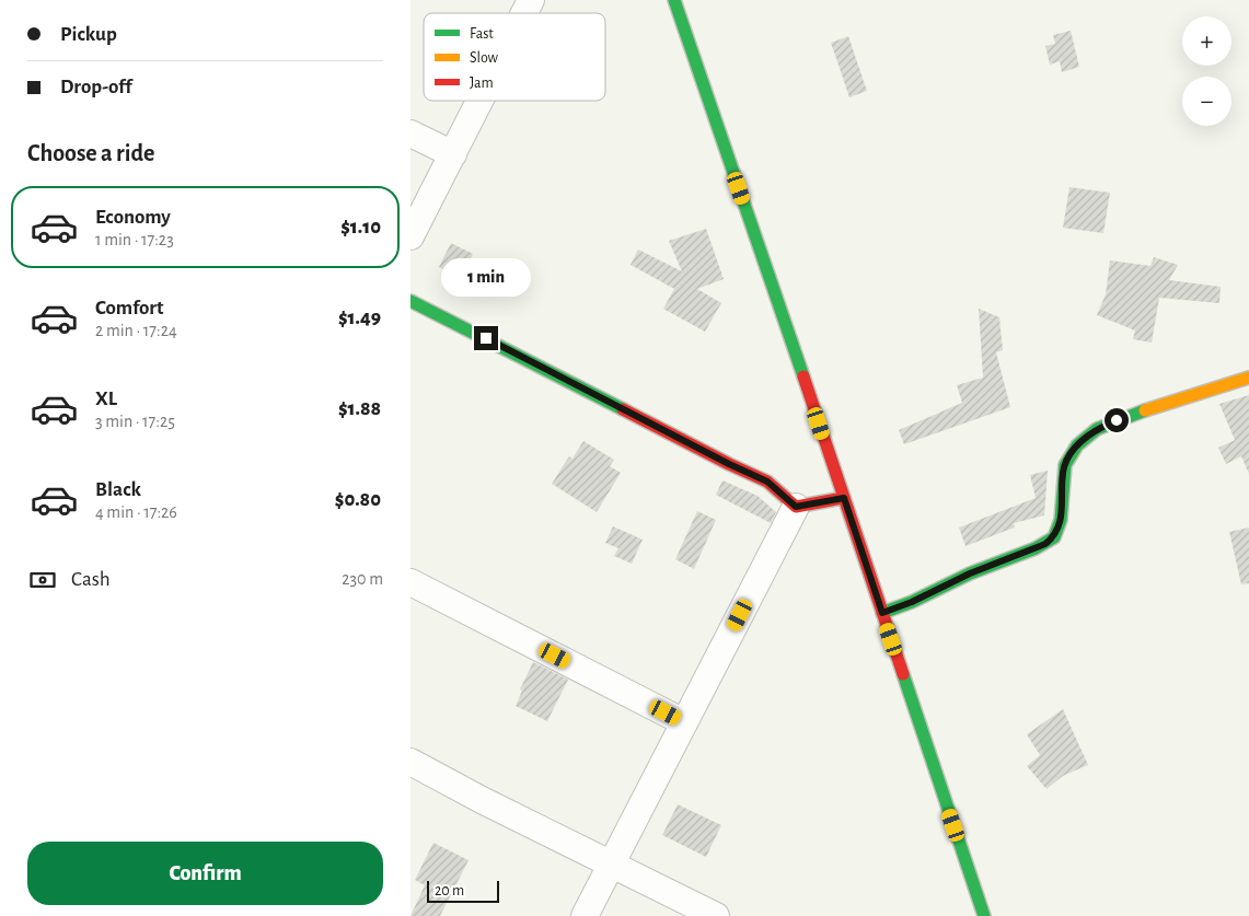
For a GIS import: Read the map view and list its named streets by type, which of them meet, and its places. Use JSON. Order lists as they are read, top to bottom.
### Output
{
  "legend": ["Fast", "Slow", "Jam"],
  "scale_bar": "20 m",
  "page": {
    "banner": ["Pickup", "Drop-off"],
    "map_buttons": ["+", "−"],
    "heading": "Choose a ride",
    "list": [
      {
        "name": "Economy",
        "note": "1 min · 17:23",
        "value": "$1.10"
      },
      {
        "name": "Comfort",
        "note": "2 min · 17:24",
        "value": "$1.49"
      },
      {
        "name": "XL",
        "note": "3 min · 17:25",
        "value": "$1.88"
      },
      {
        "name": "Black",
        "note": "4 min · 17:26",
        "value": "$0.80"
      }
    ],
    "bubble": "1 min",
    "pay": ["Cash", "230 m"],
    "buttons": "Confirm",
    "scale": "20 m"
  }
}
